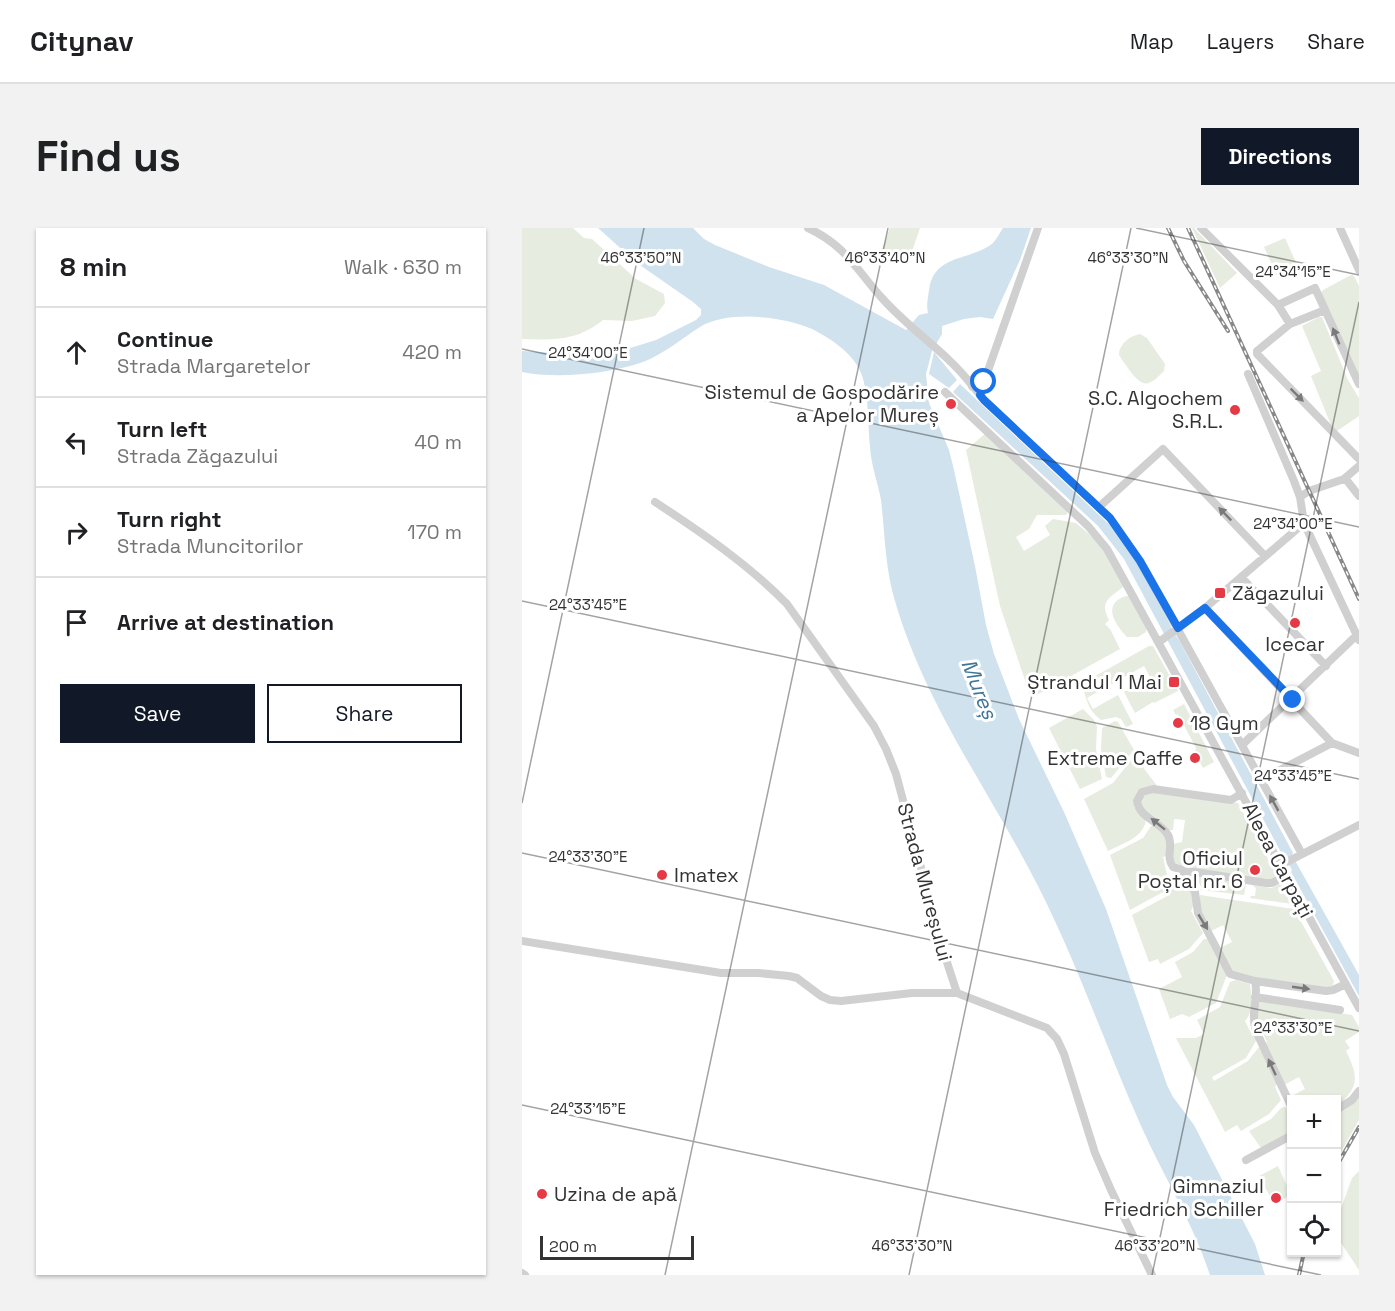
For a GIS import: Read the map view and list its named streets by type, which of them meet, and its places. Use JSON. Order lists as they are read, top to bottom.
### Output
{
  "streets": {
    "street": ["Aleea Carpați", "Strada Mureșului"]
  },
  "water": ["Mureș"],
  "places": {
    "other": [
      "Sistemul de Gospodărire a Apelor Mureș",
      "S.C. Algochem S.R.L.",
      "Icecar",
      "18 Gym",
      "Extreme Caffe",
      "Oficiul Poștal nr. 6",
      "Imatex",
      "Uzina de apă",
      "Gimnaziul Friedrich Schiller"
    ],
    "transit": ["Zăgazului", "Ștrandul 1 Mai"]
  },
  "scale_bar": "200 m",
  "page": {
    "header": "Citynav",
    "nav": ["Map", "Layers", "Share"],
    "buttons": [
      "Directions",
      ["Save", "Share"]
    ],
    "title": "Find us",
    "heading": ["8 min", "Walk · 630 m"],
    "list": [
      ["Continue", "Strada Margaretelor", "420 m"],
      ["Turn left", "Strada Zăgazului", "40 m"],
      ["Turn right", "Strada Muncitorilor", "170 m"],
      "Arrive at destination"
    ],
    "map_buttons": ["+", "−"],
    "scale": "200 m"
  },
  "coordinates": [
    "46°33'50\"N",
    "46°33'40\"N",
    "46°33'30\"N",
    "24°34'15\"E",
    "24°34'00\"E",
    "24°33'45\"E",
    "24°33'30\"E",
    "24°33'15\"E",
    "46°33'20\"N"
  ]
}
